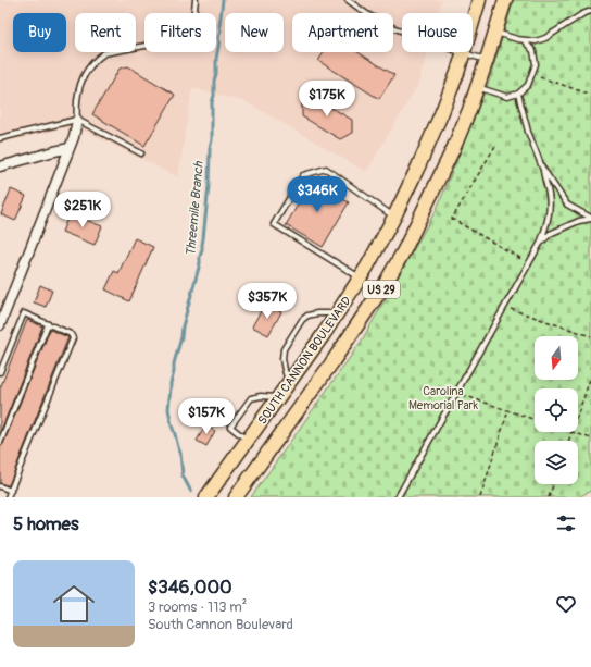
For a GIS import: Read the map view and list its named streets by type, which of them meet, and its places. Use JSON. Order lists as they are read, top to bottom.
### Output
{
  "streets": {
    "main road": ["US 29", "SOUTH CANNON BOULEVARD"]
  },
  "water": ["Threemile Branch"],
  "parks": ["Carolina Memorial Park"],
  "north": "bottom",
  "page": {
    "chip": [
      "Buy",
      "Rent",
      "Filters",
      "New",
      "Apartment",
      "House"
    ],
    "price": [
      "$175K",
      "$346K",
      "$251K",
      "$357K",
      "$157K"
    ],
    "heading": "5 homes",
    "list": [
      {
        "name": "$346,000",
        "note": "3 rooms · 113 m² · South Cannon Boulevard"
      }
    ]
  }
}
